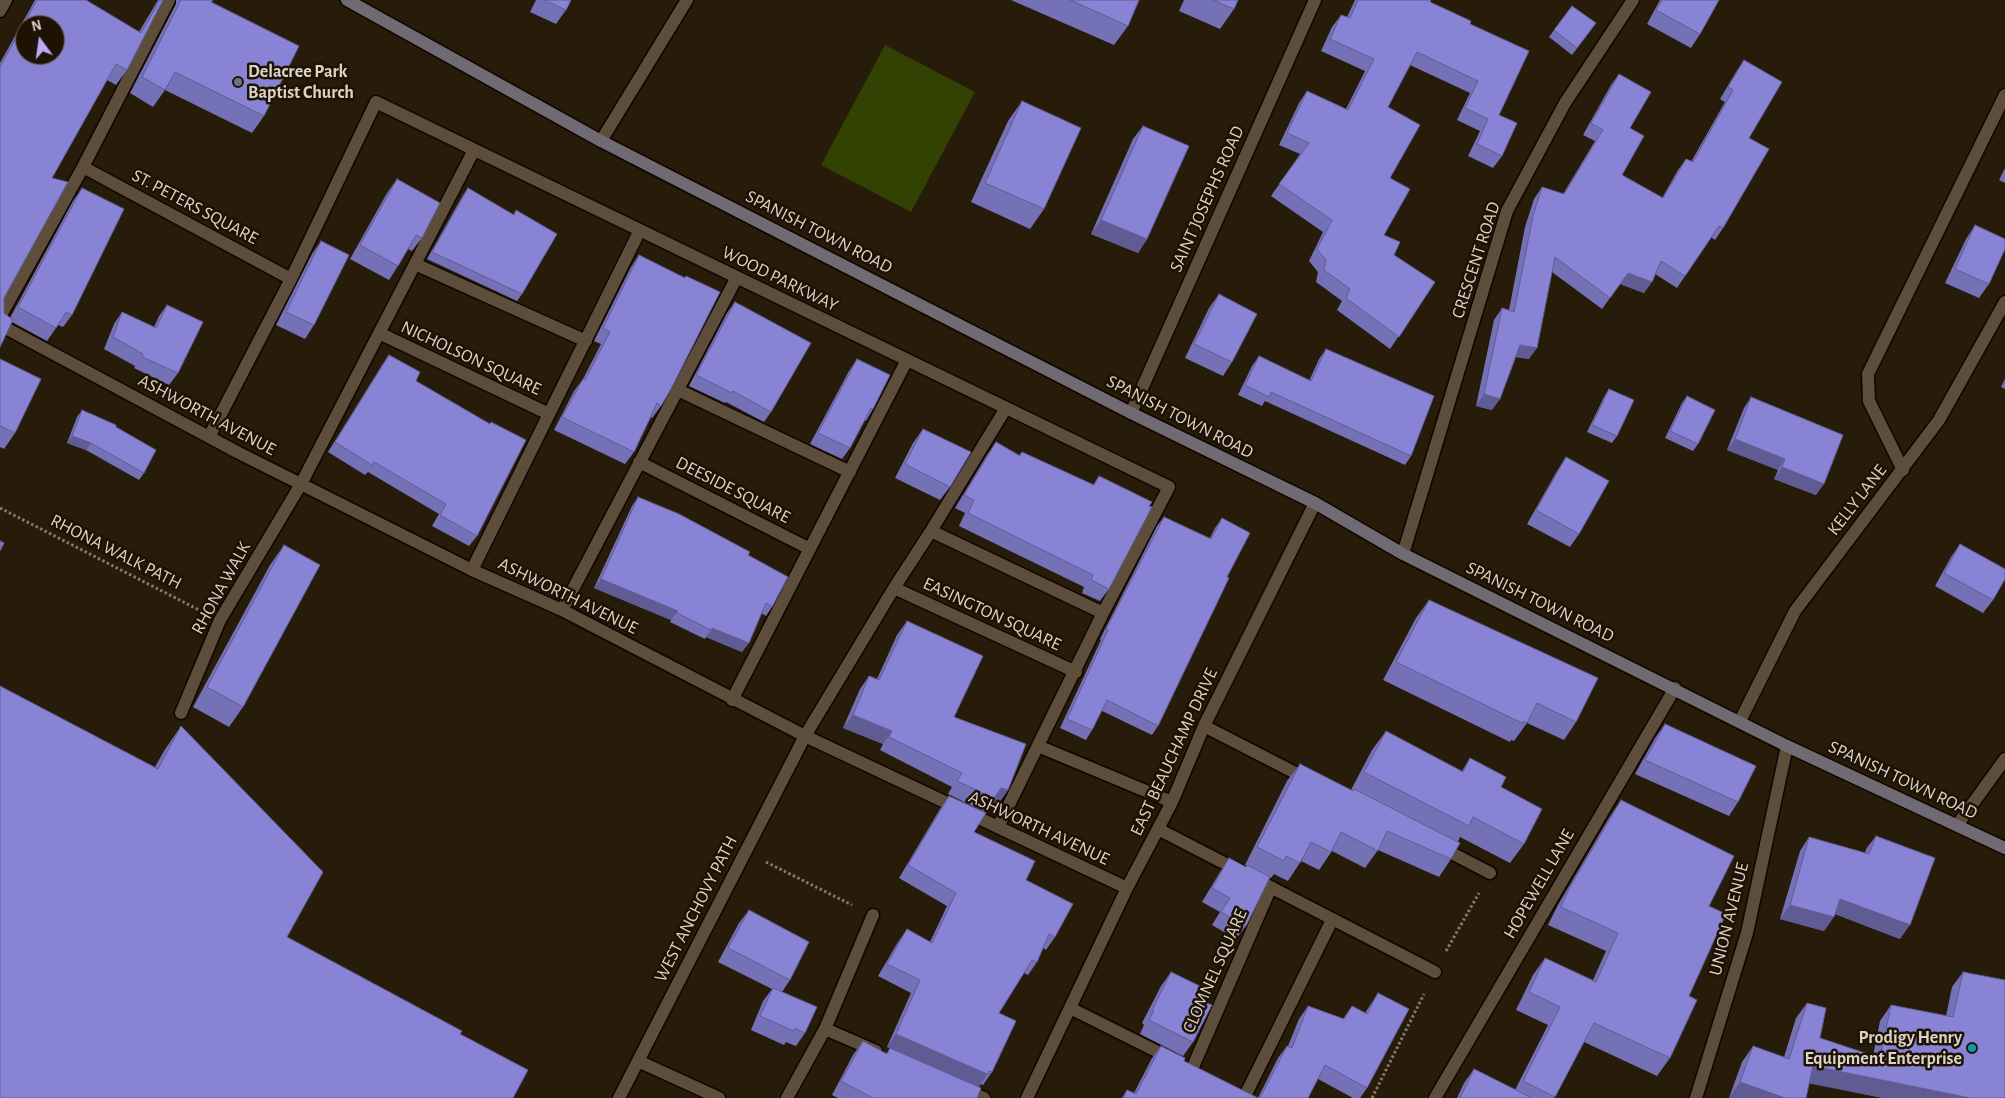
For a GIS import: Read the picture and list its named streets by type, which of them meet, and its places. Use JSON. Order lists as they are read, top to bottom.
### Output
{
  "streets": {
    "main road": ["SPANISH TOWN ROAD"],
    "street": [
      "SAINT JOSEPHS ROAD",
      "ST. PETERS SQUARE",
      "CRESCENT ROAD",
      "WOOD PARKWAY",
      "NICHOLSON SQUARE",
      "ASHWORTH AVENUE",
      "DEESIDE SQUARE",
      "KELLY LANE",
      "RHONA WALK",
      "EASINGTON SQUARE",
      "EAST BEAUCHAMP DRIVE",
      "HOPEWELL LANE",
      "WEST ANCHOVY PATH",
      "UNION AVENUE",
      "CLOMNEL SQUARE"
    ],
    "path": ["RHONA WALK PATH"]
  },
  "crossings": [
    ["SAINT JOSEPHS ROAD", "SPANISH TOWN ROAD"],
    ["ST. PETERS SQUARE", "WOOD PARKWAY"],
    ["SPANISH TOWN ROAD", "CRESCENT ROAD"],
    ["SPANISH TOWN ROAD", "KELLY LANE"],
    ["SPANISH TOWN ROAD", "EAST BEAUCHAMP DRIVE"],
    ["SPANISH TOWN ROAD", "HOPEWELL LANE"],
    ["SPANISH TOWN ROAD", "UNION AVENUE"],
    ["WOOD PARKWAY", "NICHOLSON SQUARE"],
    ["WOOD PARKWAY", "EASINGTON SQUARE"],
    ["NICHOLSON SQUARE", "ASHWORTH AVENUE"],
    ["NICHOLSON SQUARE", "RHONA WALK"],
    ["ASHWORTH AVENUE", "RHONA WALK"],
    ["ASHWORTH AVENUE", "EASINGTON SQUARE"],
    ["ASHWORTH AVENUE", "EAST BEAUCHAMP DRIVE"],
    ["ASHWORTH AVENUE", "WEST ANCHOVY PATH"],
    ["RHONA WALK PATH", "RHONA WALK"],
    ["EASINGTON SQUARE", "WEST ANCHOVY PATH"],
    ["EAST BEAUCHAMP DRIVE", "CLOMNEL SQUARE"]
  ],
  "places": ["Delacree Park Baptist Church", "Prodigy Henry Equipment Enterprise"],
  "north": "top"
}
